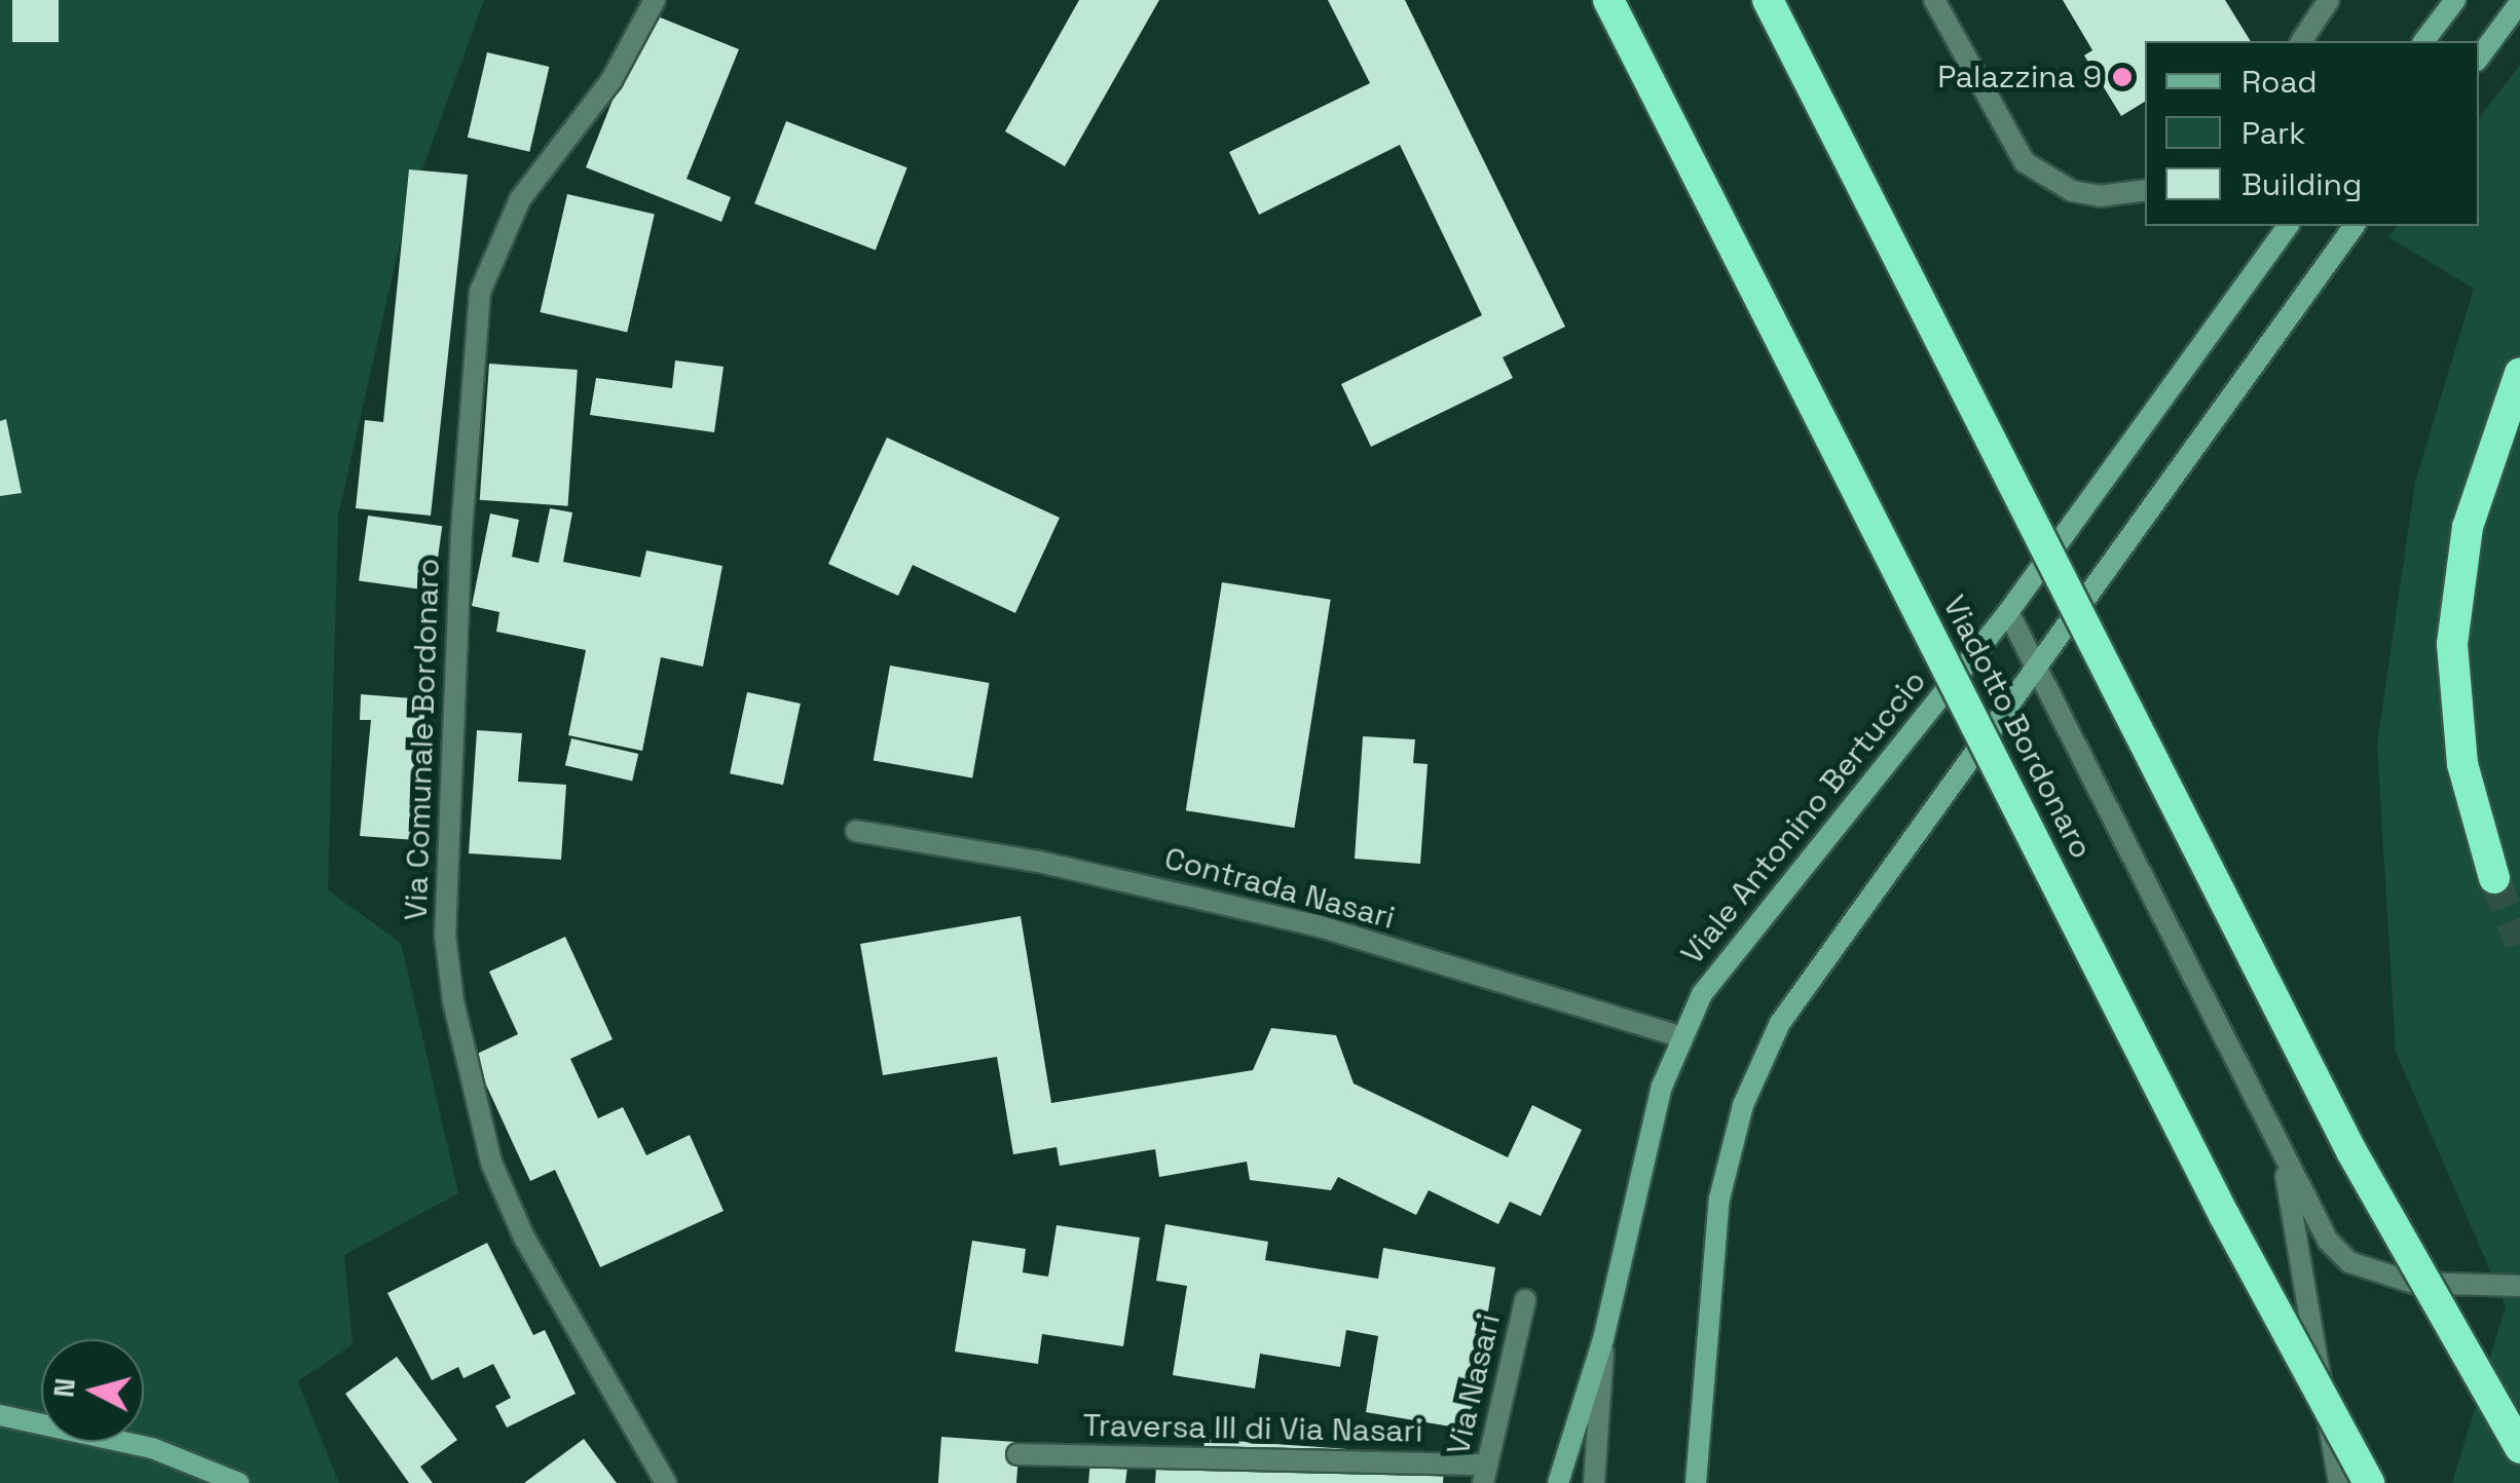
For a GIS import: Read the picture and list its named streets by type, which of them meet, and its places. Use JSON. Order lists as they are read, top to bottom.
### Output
{
  "streets": {
    "highway": ["Viadotto Bordonaro"],
    "street": [
      "Via Comunale Bordonaro",
      "Viale Antonino Bertuccio",
      "Contrada Nasari",
      "Via Nasari",
      "Traversa III di Via Nasari"
    ]
  },
  "crossings": [
    ["Viale Antonino Bertuccio", "Contrada Nasari"],
    ["Via Nasari", "Traversa III di Via Nasari"]
  ],
  "places": ["Palazzina 9"],
  "legend": ["Road", "Park", "Building"],
  "north": "left"
}
